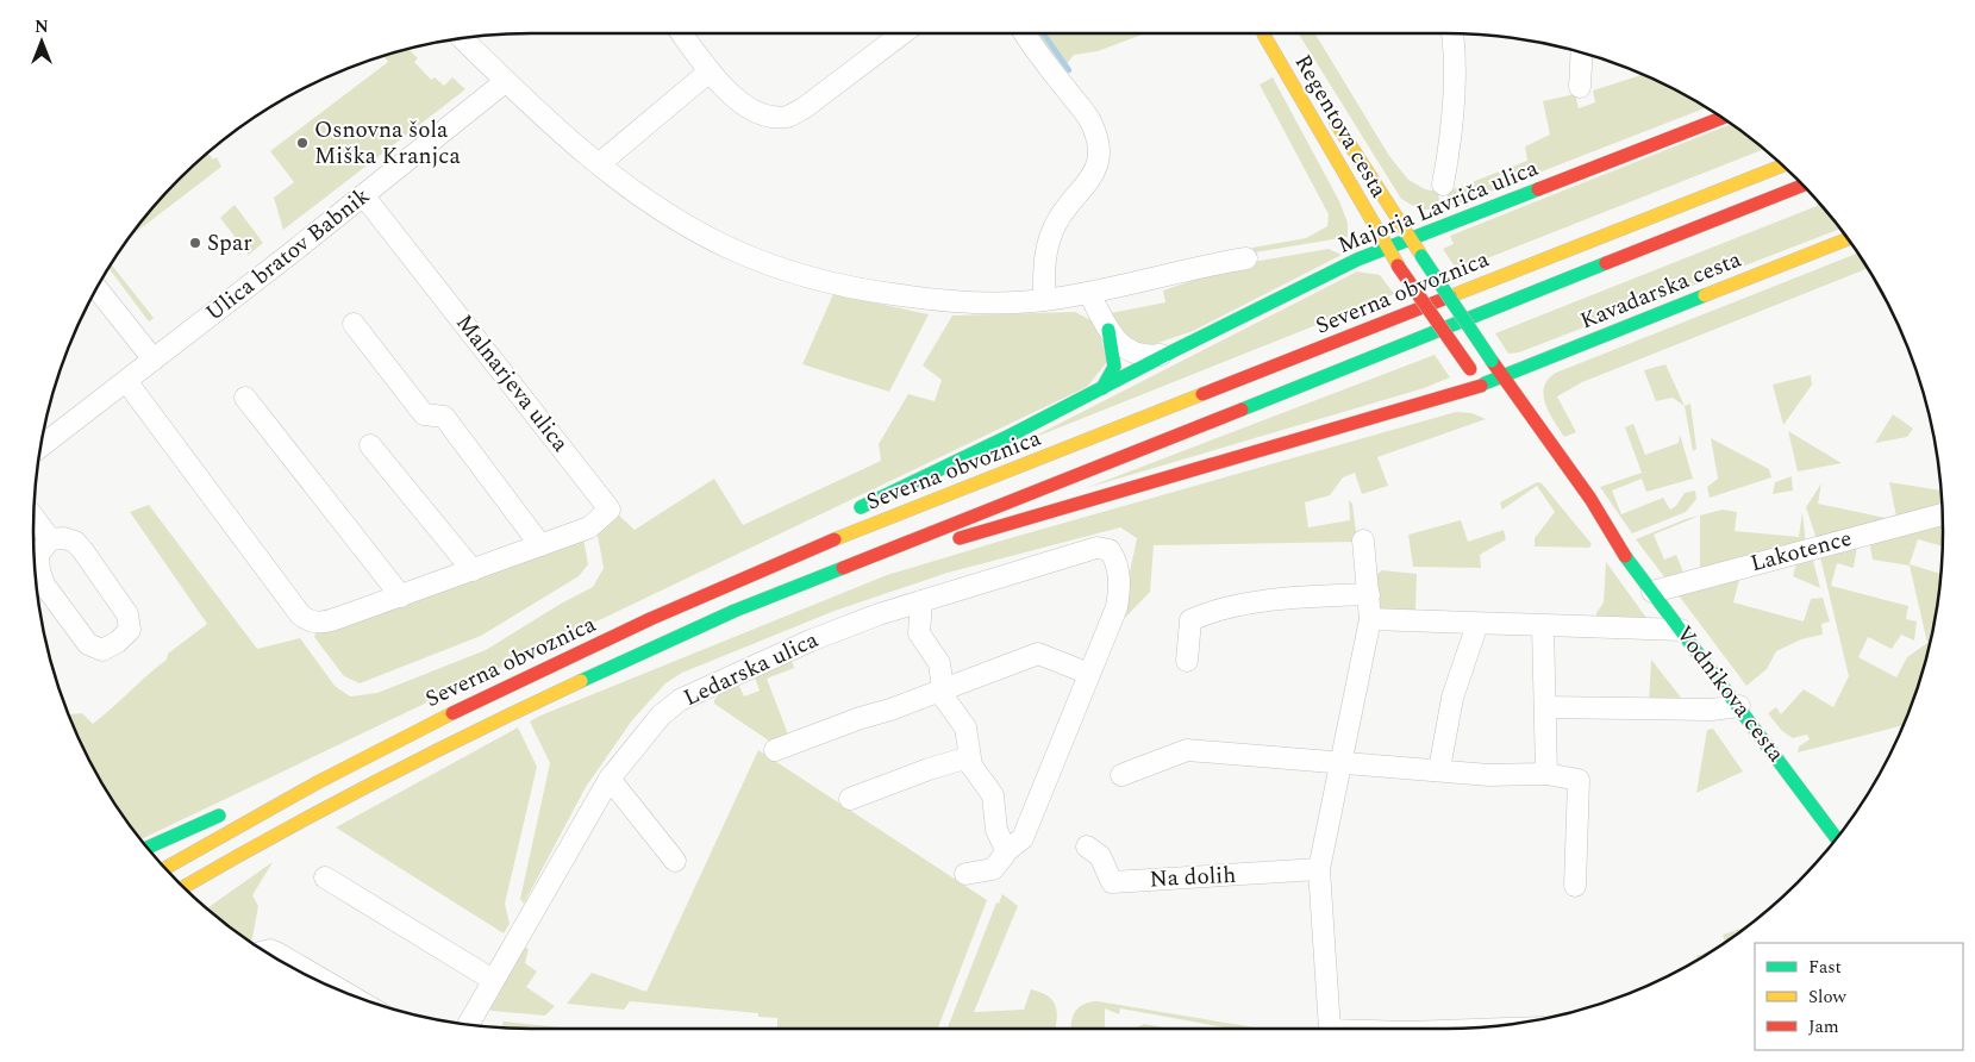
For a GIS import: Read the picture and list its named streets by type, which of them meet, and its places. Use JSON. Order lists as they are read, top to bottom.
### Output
{
  "streets": {
    "main road": [
      "Regentova cesta",
      "Majorja Lavriča ulica",
      "Kavadarska cesta",
      "Severna obvoznica",
      "Vodnikova cesta"
    ],
    "street": [
      "Ulica bratov Babnik",
      "Malnarjeva ulica",
      "Lakotence",
      "Ledarska ulica",
      "Na dolih"
    ]
  },
  "crossings": [
    ["Regentova cesta", "Majorja Lavriča ulica"],
    ["Regentova cesta", "Vodnikova cesta"],
    ["Majorja Lavriča ulica", "Vodnikova cesta"],
    ["Ulica bratov Babnik", "Malnarjeva ulica"],
    ["Kavadarska cesta", "Severna obvoznica"],
    ["Kavadarska cesta", "Vodnikova cesta"],
    ["Lakotence", "Vodnikova cesta"]
  ],
  "places": ["Osnovna šola Miška Kranjca", "Spar"],
  "legend": ["Fast", "Slow", "Jam"],
  "north": "top"
}
